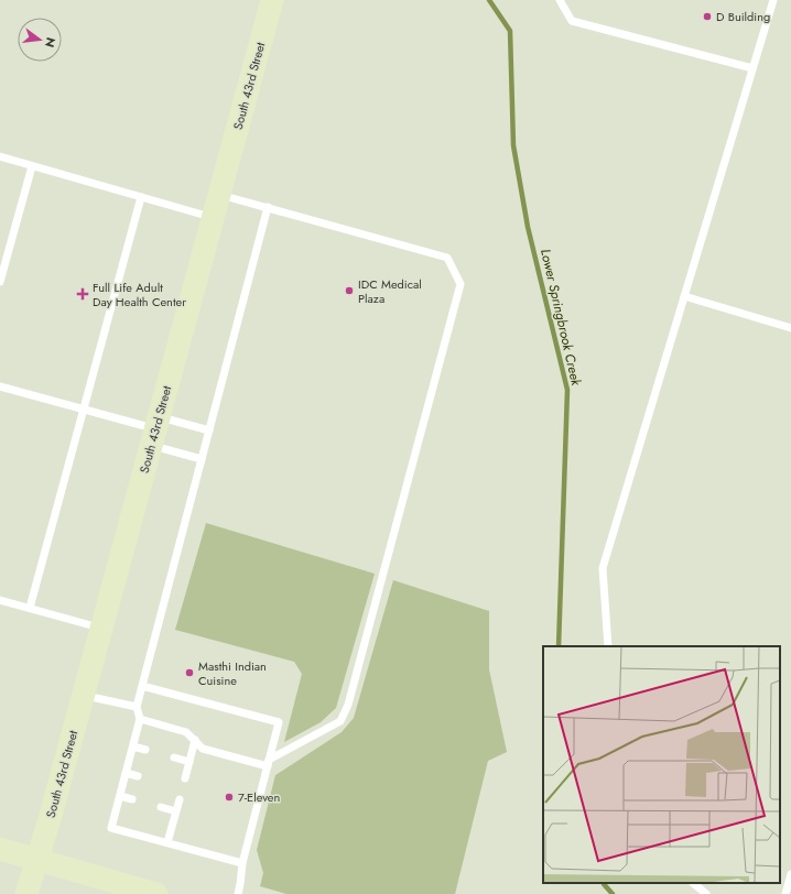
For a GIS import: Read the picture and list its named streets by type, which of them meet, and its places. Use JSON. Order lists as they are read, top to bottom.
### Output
{
  "streets": {
    "main road": ["South 43rd Street"]
  },
  "water": ["Lower Springbrook Creek"],
  "places": {
    "other": [
      "D Building",
      "IDC Medical Plaza",
      "Masthi Indian Cuisine",
      "7-Eleven"
    ],
    "health": ["Full Life Adult Day Health Center"]
  },
  "north": "right"
}
